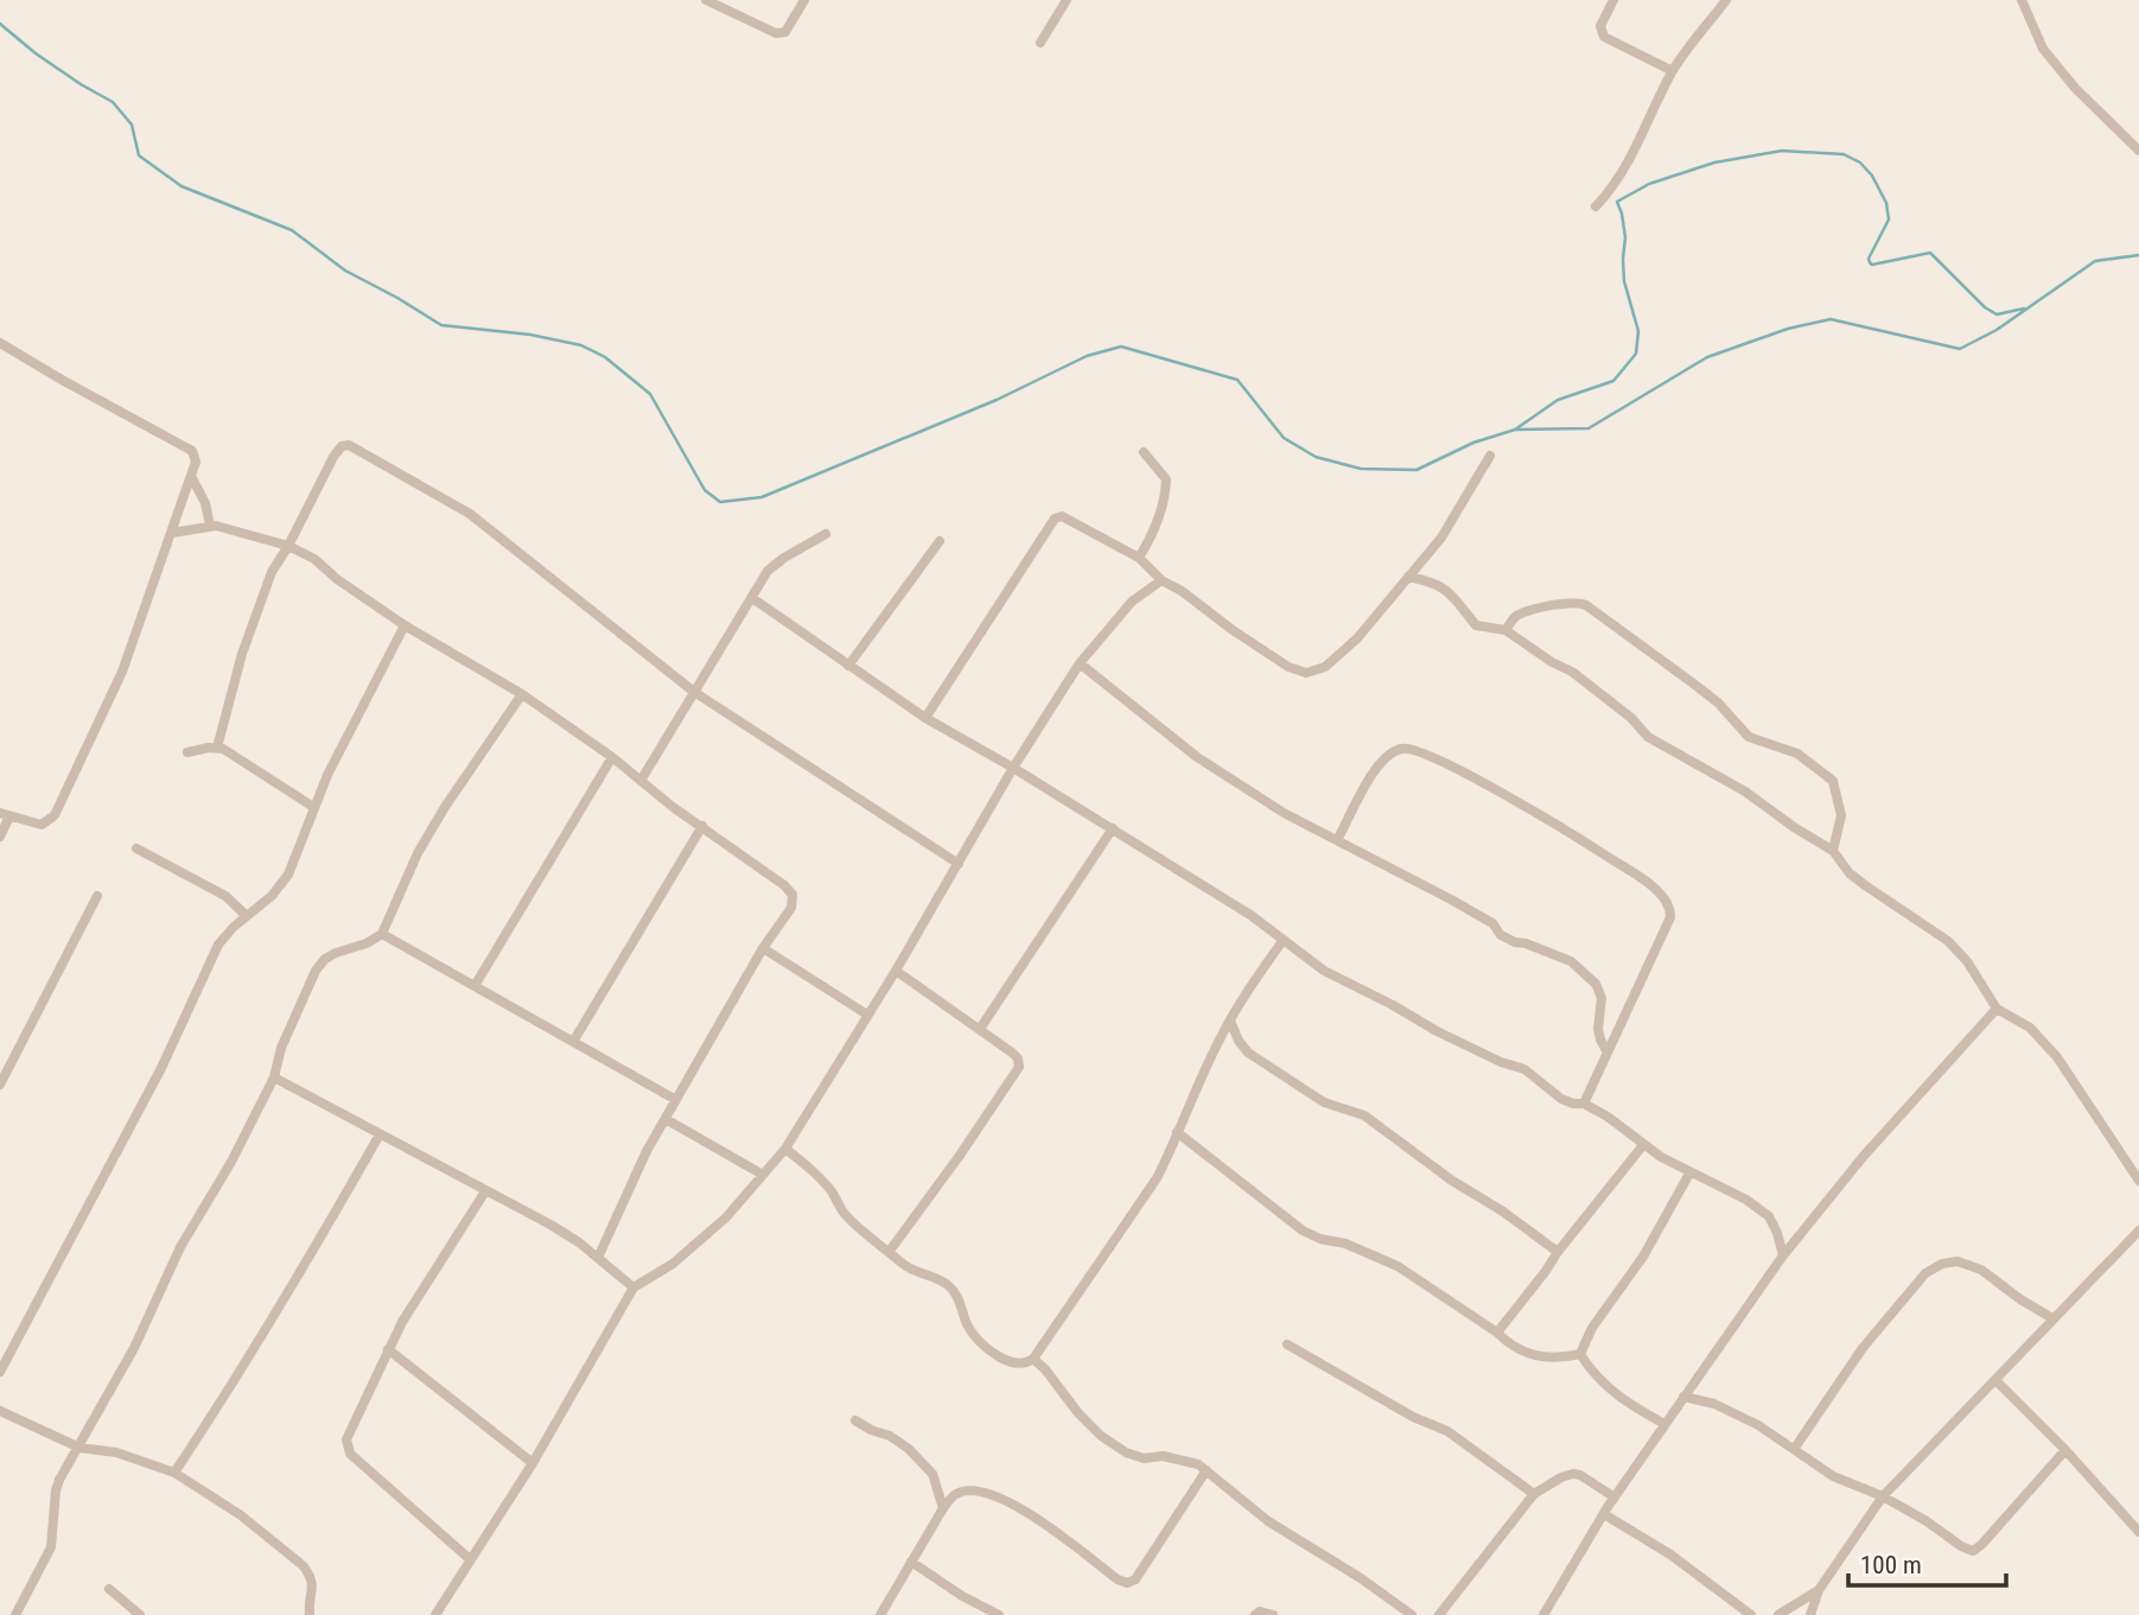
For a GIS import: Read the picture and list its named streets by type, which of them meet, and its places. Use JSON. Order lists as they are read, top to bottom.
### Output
{
  "scale_bar": "100 m"
}
